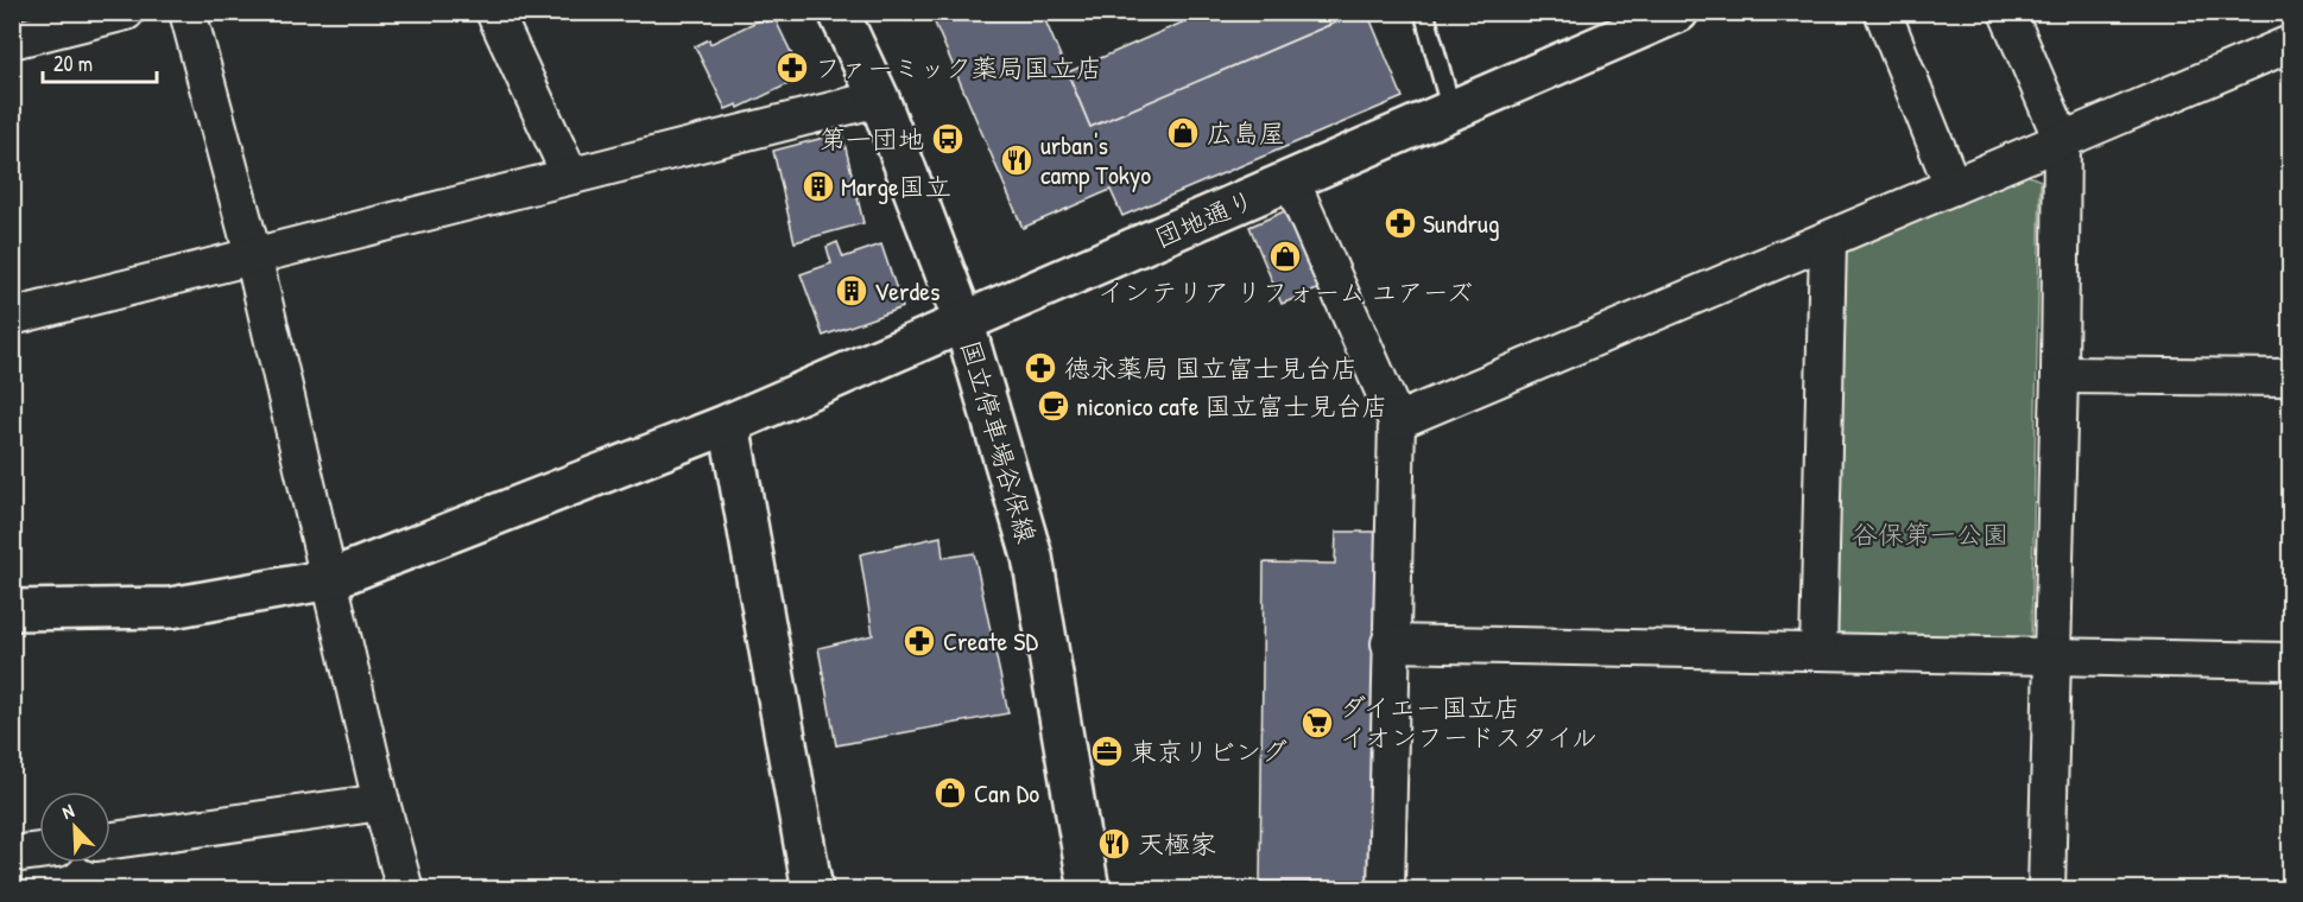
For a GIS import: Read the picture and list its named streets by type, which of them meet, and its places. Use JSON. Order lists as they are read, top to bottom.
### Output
{
  "streets": {
    "street": ["団地通り", "国立停車場谷保線"]
  },
  "crossings": [
    ["団地通り", "国立停車場谷保線"]
  ],
  "parks": ["谷保第一公園"],
  "places": {
    "pharmacy": [
      "ファーミック薬局国立店",
      "Sundrug",
      "徳永薬局 国立富士見台店",
      "Create SD"
    ],
    "shop": ["広島屋", "インテリア リフォーム ユアーズ", "Can Do"],
    "bus stop": ["第一団地"],
    "restaurant": ["urban's camp Tokyo", "天極家"],
    "building": ["Marge国立", "Verdes"],
    "cafe": ["niconico cafe 国立富士見台店"],
    "supermarket": ["ダイエー国立店 イオンフードスタイル"],
    "office": ["東京リビング"]
  },
  "scale_bar": "20 m",
  "north": "top left"
}
